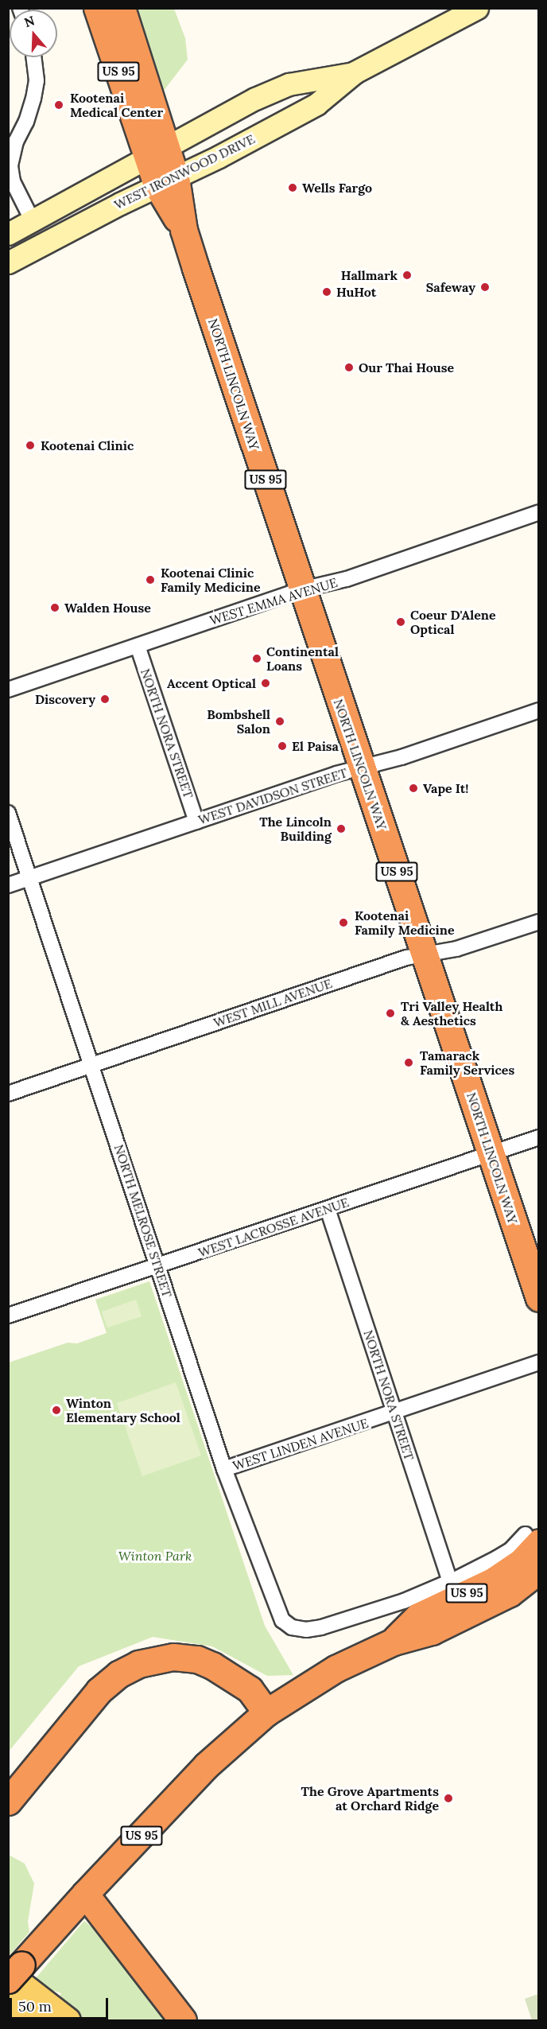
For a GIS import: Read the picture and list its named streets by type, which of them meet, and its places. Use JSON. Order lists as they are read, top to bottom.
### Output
{
  "streets": {
    "highway": ["US 95", "NORTH LINCOLN WAY"],
    "street": [
      "WEST IRONWOOD DRIVE",
      "WEST EMMA AVENUE",
      "NORTH NORA STREET",
      "WEST DAVIDSON STREET",
      "WEST MILL AVENUE",
      "NORTH MELROSE STREET",
      "WEST LACROSSE AVENUE",
      "WEST LINDEN AVENUE"
    ]
  },
  "crossings": [
    ["US 95", "WEST IRONWOOD DRIVE"],
    ["US 95", "NORTH LINCOLN WAY"],
    ["WEST IRONWOOD DRIVE", "NORTH LINCOLN WAY"],
    ["NORTH LINCOLN WAY", "WEST EMMA AVENUE"],
    ["NORTH LINCOLN WAY", "WEST DAVIDSON STREET"],
    ["NORTH LINCOLN WAY", "WEST MILL AVENUE"],
    ["NORTH LINCOLN WAY", "WEST LACROSSE AVENUE"],
    ["WEST EMMA AVENUE", "NORTH NORA STREET"],
    ["NORTH NORA STREET", "WEST DAVIDSON STREET"],
    ["NORTH NORA STREET", "NORTH MELROSE STREET"],
    ["NORTH NORA STREET", "WEST LACROSSE AVENUE"],
    ["NORTH NORA STREET", "WEST LINDEN AVENUE"],
    ["WEST DAVIDSON STREET", "NORTH MELROSE STREET"],
    ["WEST MILL AVENUE", "NORTH MELROSE STREET"],
    ["NORTH MELROSE STREET", "WEST LACROSSE AVENUE"],
    ["NORTH MELROSE STREET", "WEST LINDEN AVENUE"]
  ],
  "parks": ["Winton Park"],
  "places": [
    "Kootenai Medical Center",
    "Wells Fargo",
    "Hallmark",
    "Safeway",
    "HuHot",
    "Our Thai House",
    "Kootenai Clinic",
    "Kootenai Clinic Family Medicine",
    "Walden House",
    "Coeur D'Alene Optical",
    "Continental Loans",
    "Accent Optical",
    "Discovery",
    "Bombshell Salon",
    "El Paisa",
    "Vape It!",
    "The Lincoln Building",
    "Kootenai Family Medicine",
    "Tri Valley Health & Aesthetics",
    "Tamarack Family Services",
    "Winton Elementary School",
    "The Grove Apartments at Orchard Ridge"
  ],
  "scale_bar": "50 m",
  "north": "top"
}
